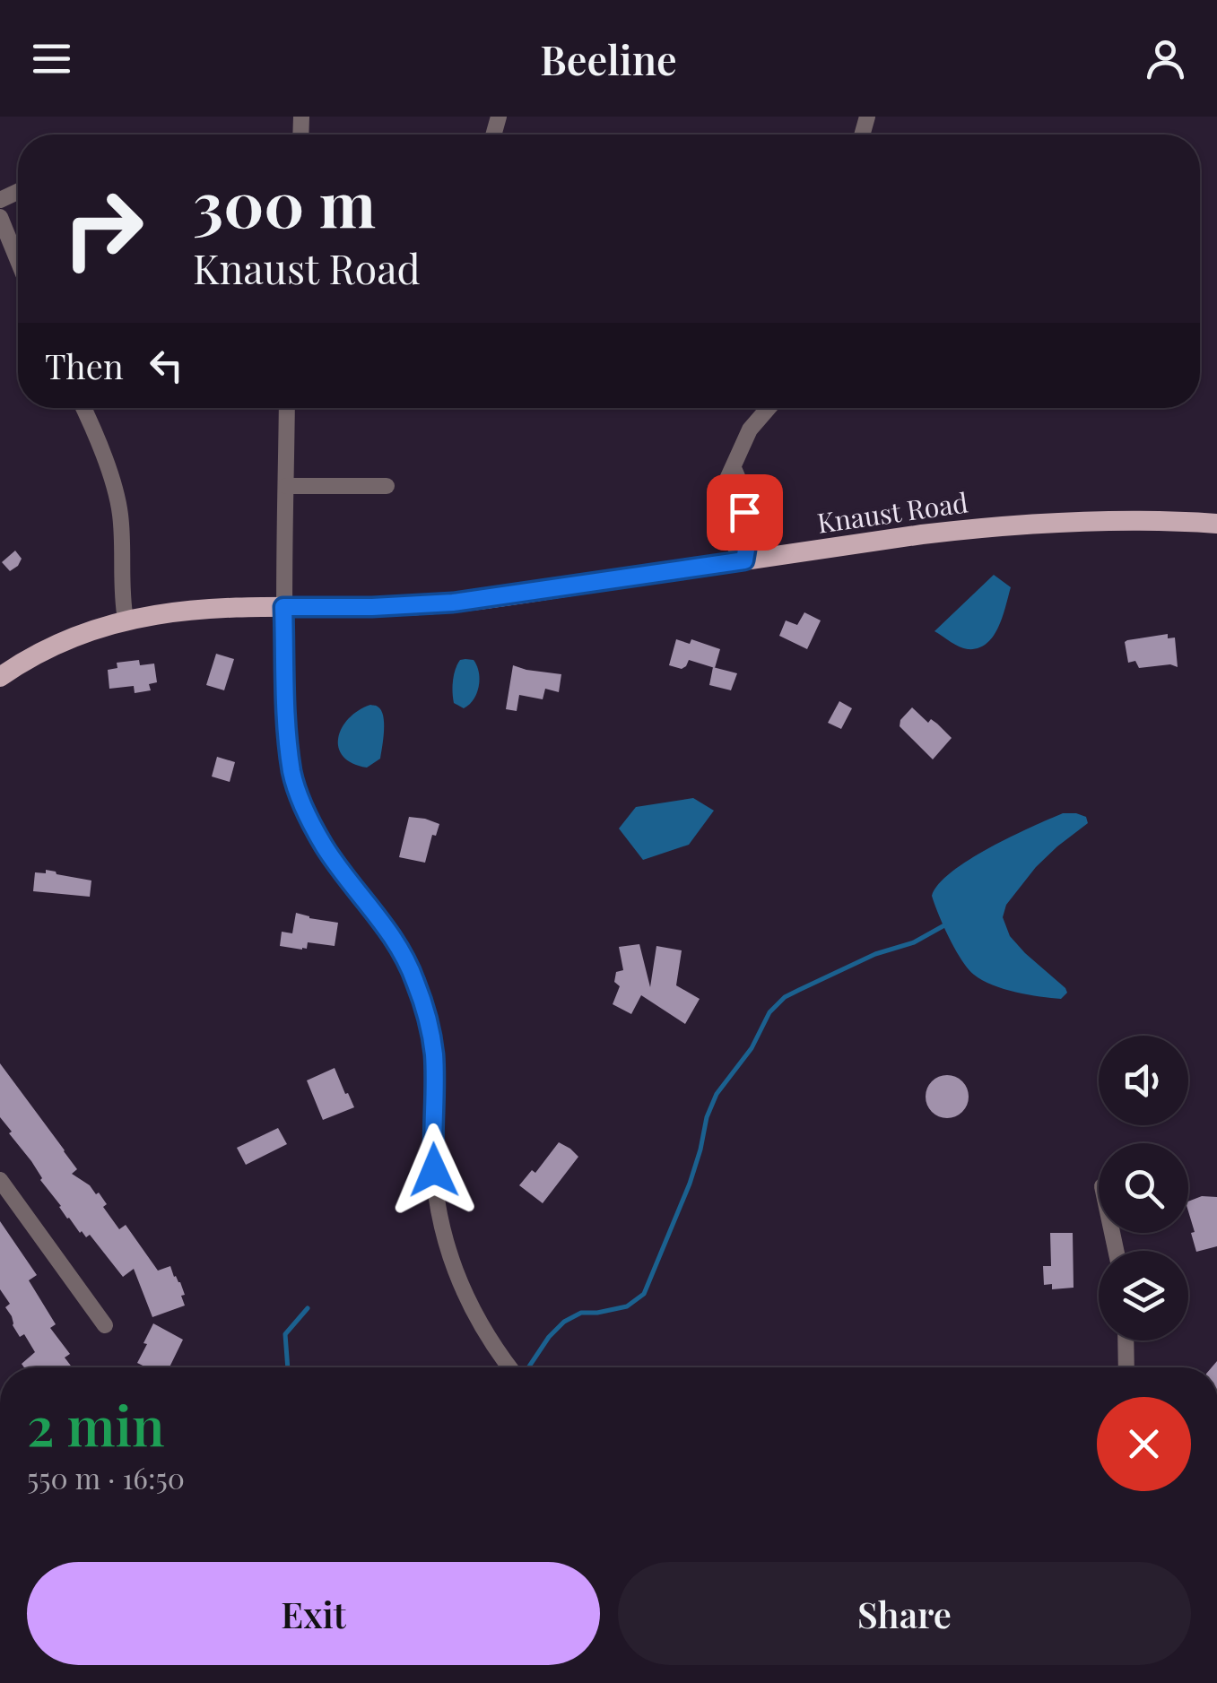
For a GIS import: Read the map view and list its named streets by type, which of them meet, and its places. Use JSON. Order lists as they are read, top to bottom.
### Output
{
  "streets": {
    "main road": ["Knaust Road"]
  },
  "page": {
    "header": "Beeline",
    "turn": ["300 m", "Knaust Road"],
    "then": "Then",
    "heading": ["2 min", "550 m · 16:50"],
    "buttons": ["Exit", "Share"]
  }
}
